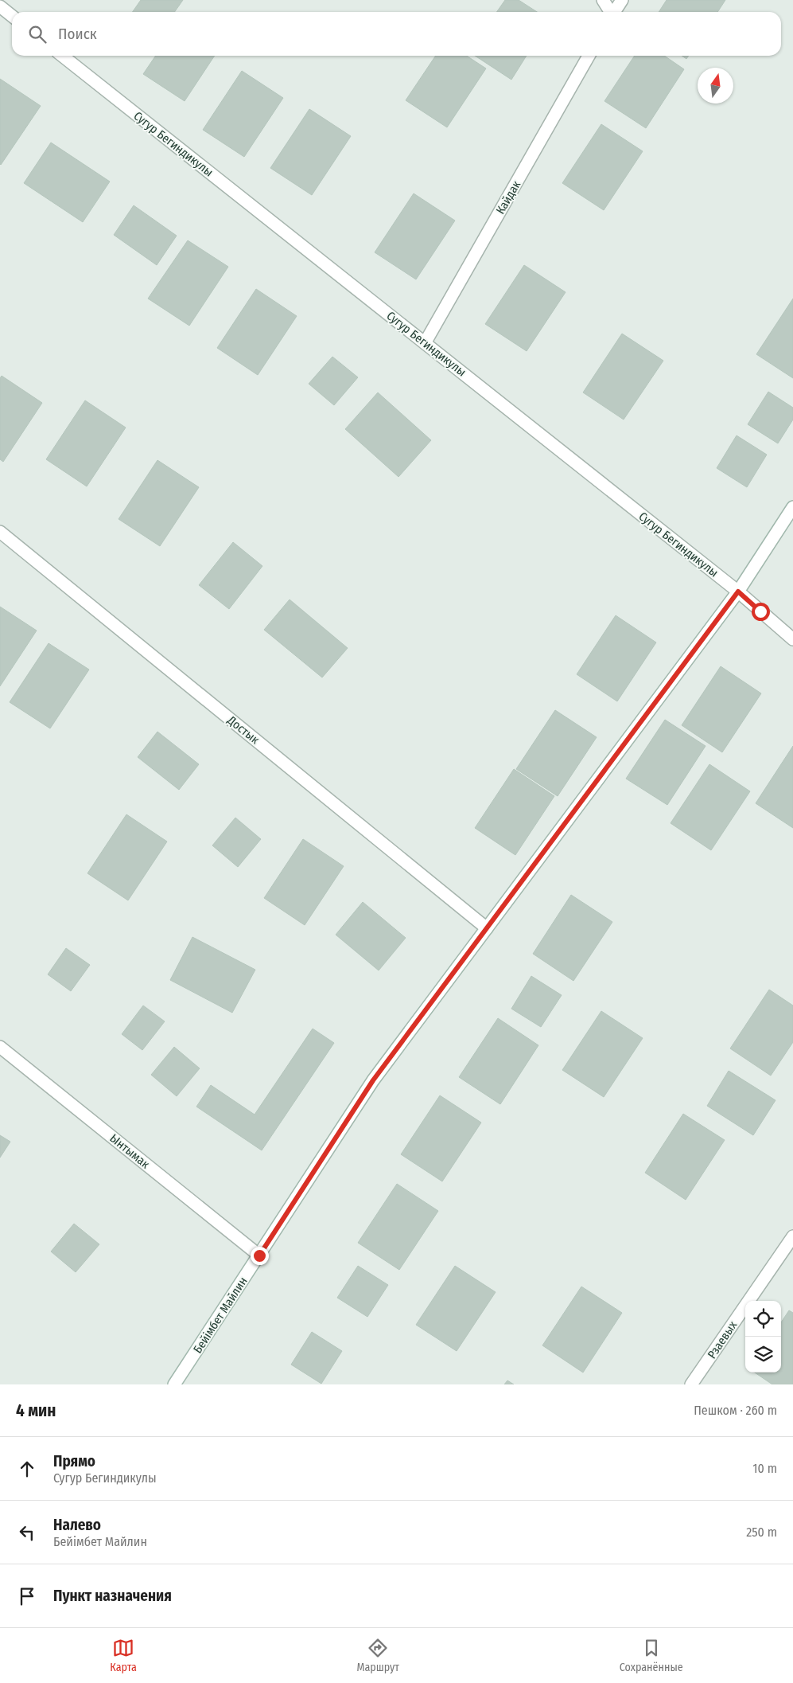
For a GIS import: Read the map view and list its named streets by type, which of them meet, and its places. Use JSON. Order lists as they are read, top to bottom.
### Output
{
  "streets": {
    "street": [
      "Сугур Бегиндикулы",
      "Кайдак",
      "Достык",
      "Ынтымак",
      "Бейімбет Майлин",
      "Рзаевых"
    ]
  },
  "crossings": [
    ["Сугур Бегиндикулы", "Кайдак"],
    ["Сугур Бегиндикулы", "Бейімбет Майлин"],
    ["Достык", "Бейімбет Майлин"],
    ["Ынтымак", "Бейімбет Майлин"]
  ],
  "north": "top",
  "page": {
    "search": "Поиск",
    "heading": ["4 мин", "Пешком · 260 m"],
    "list": [
      ["Прямо", "Сугур Бегиндикулы", "10 m"],
      ["Налево", "Бейімбет Майлин", "250 m"],
      "Пункт назначения"
    ],
    "nav": ["Карта", "Маршрут", "Сохранённые"]
  }
}
